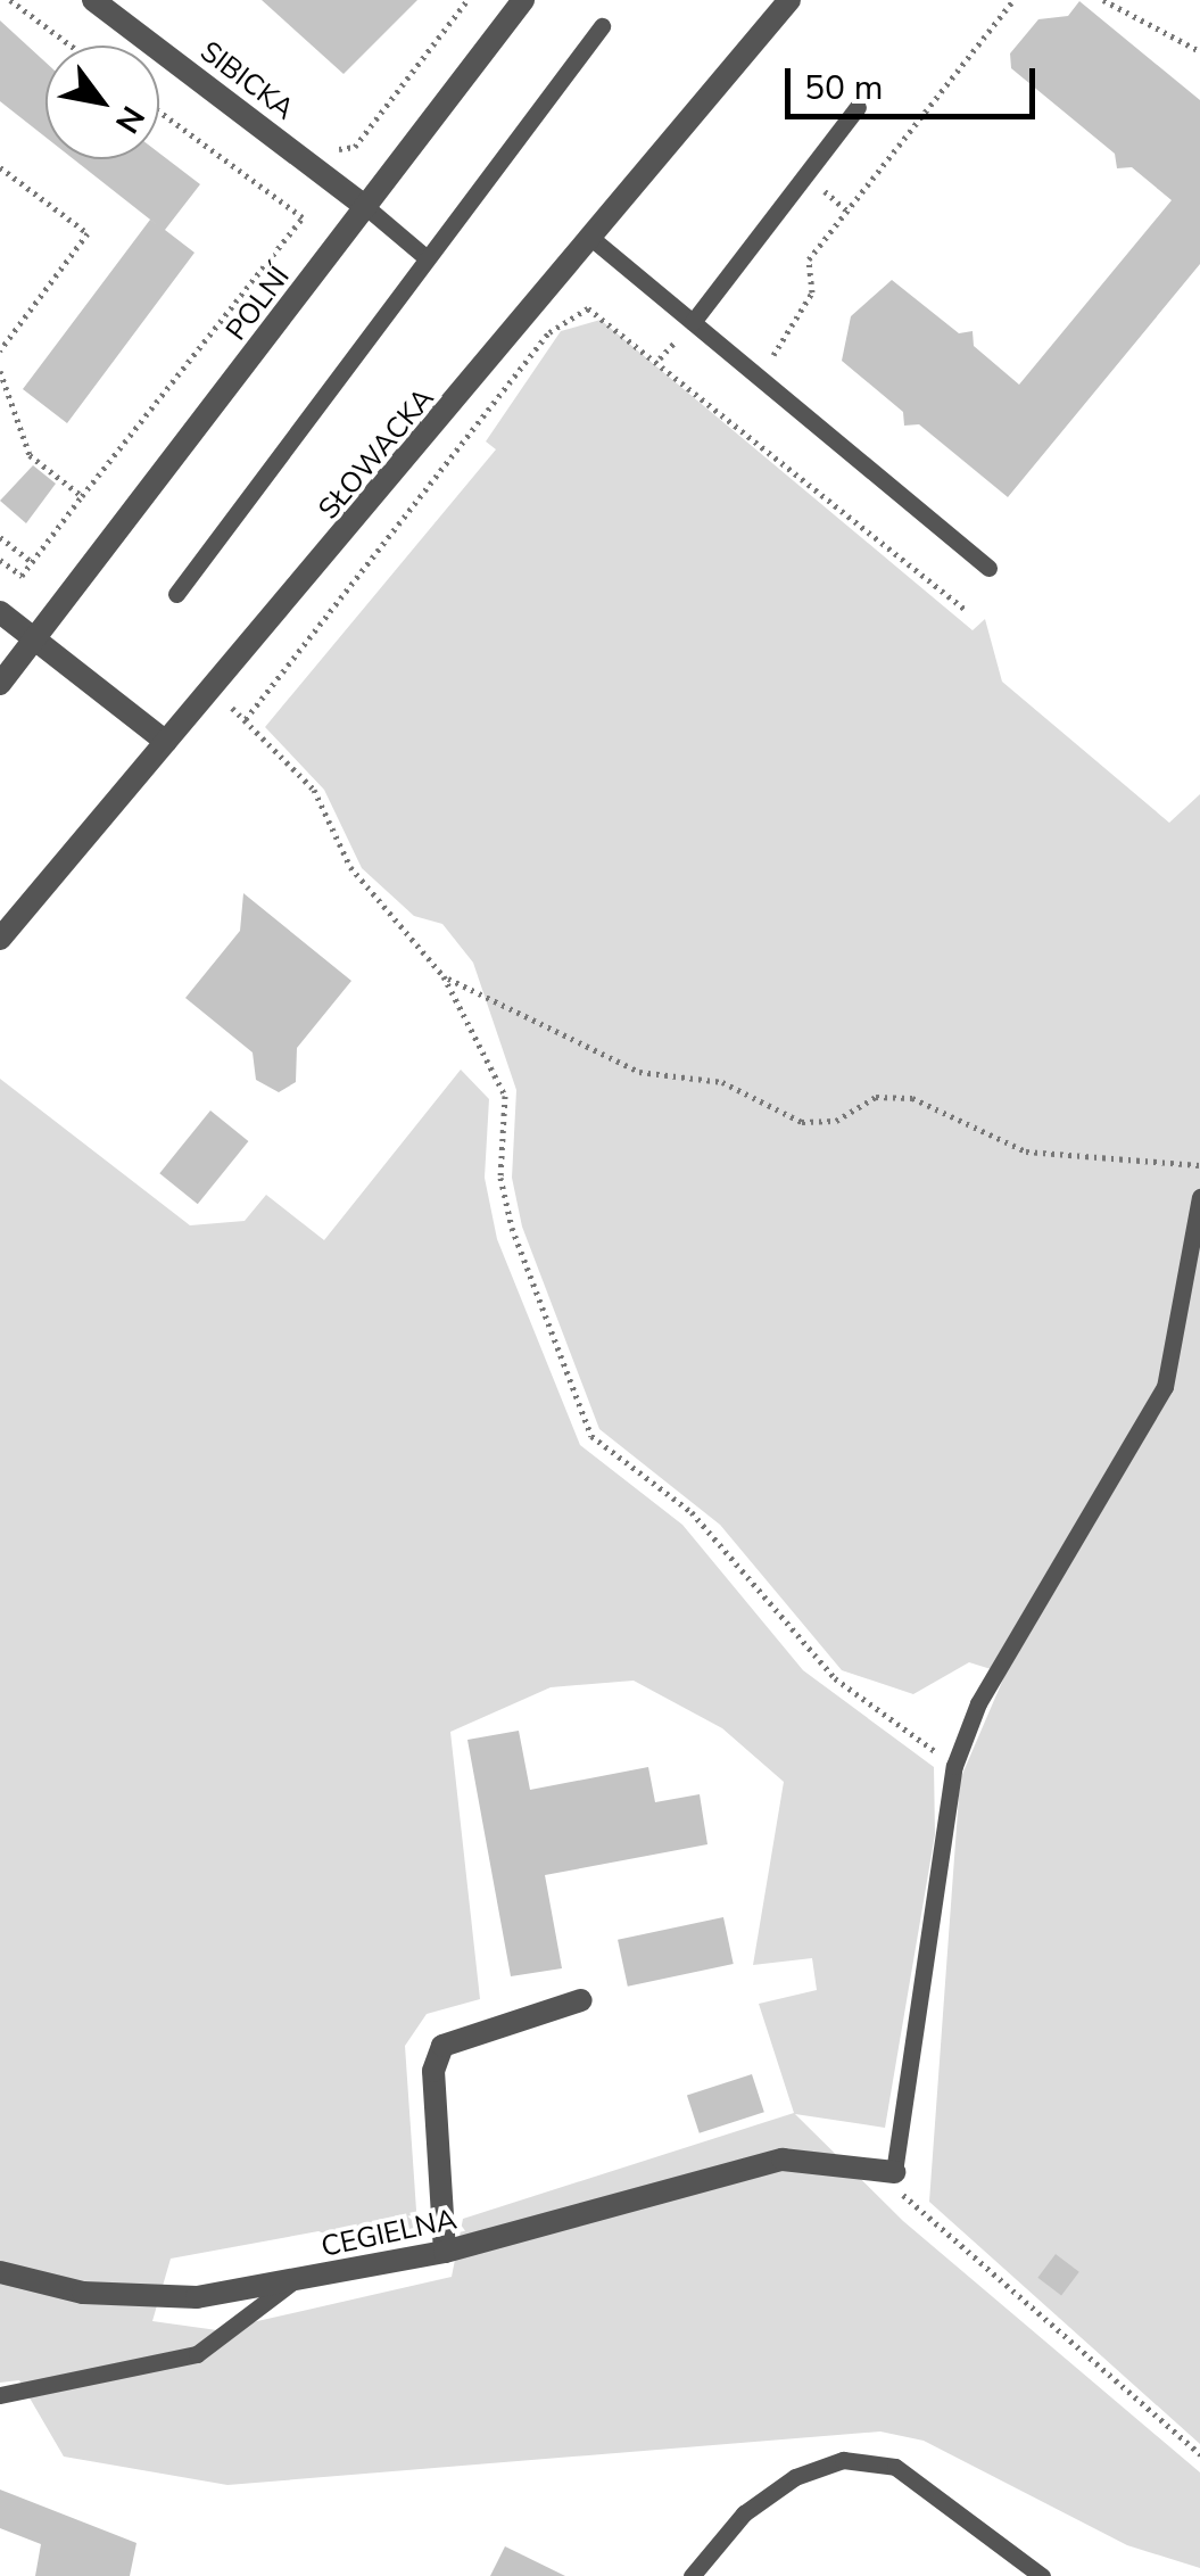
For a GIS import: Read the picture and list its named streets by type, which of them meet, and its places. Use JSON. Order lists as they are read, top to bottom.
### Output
{
  "streets": {
    "street": [
      "SIBICKA",
      "POLNÍ",
      "SŁOWACKA",
      "CEGIELNA"
    ]
  },
  "crossings": [
    ["SIBICKA", "POLNÍ"]
  ],
  "scale_bar": "50 m",
  "north": "bottom right"
}
